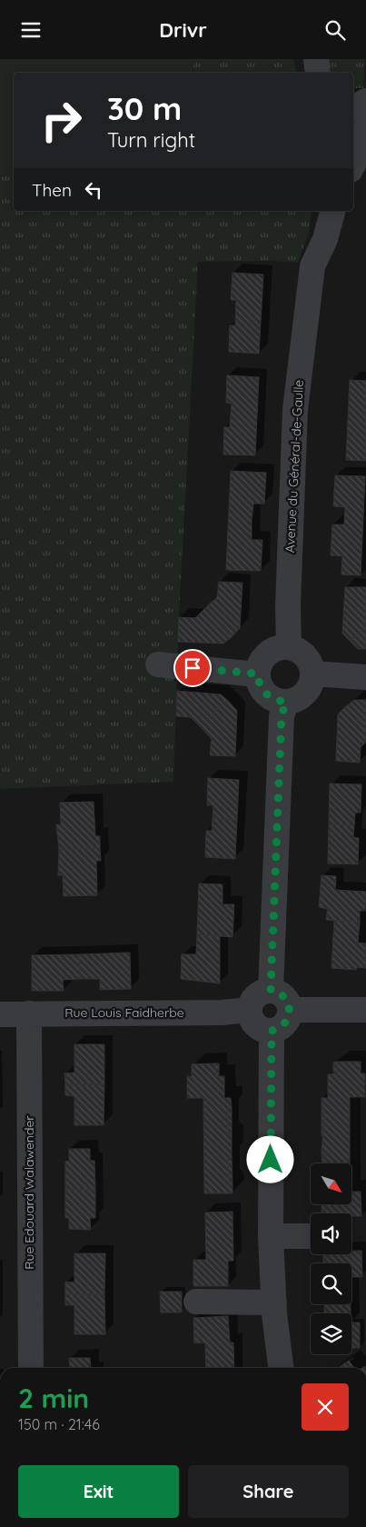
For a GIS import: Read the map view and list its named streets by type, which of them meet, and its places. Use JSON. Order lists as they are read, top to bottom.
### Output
{
  "streets": {
    "street": ["Avenue du Général-de-Gaulle", "Rue Louis Faidherbe", "Rue Edouard Walawender"]
  },
  "crossings": [
    ["Rue Louis Faidherbe", "Rue Edouard Walawender"]
  ],
  "north": "bottom right",
  "page": {
    "header": "Drivr",
    "turn": ["30 m", "Turn right"],
    "then": "Then",
    "heading": ["2 min", "150 m · 21:46"],
    "buttons": ["Exit", "Share"]
  }
}
